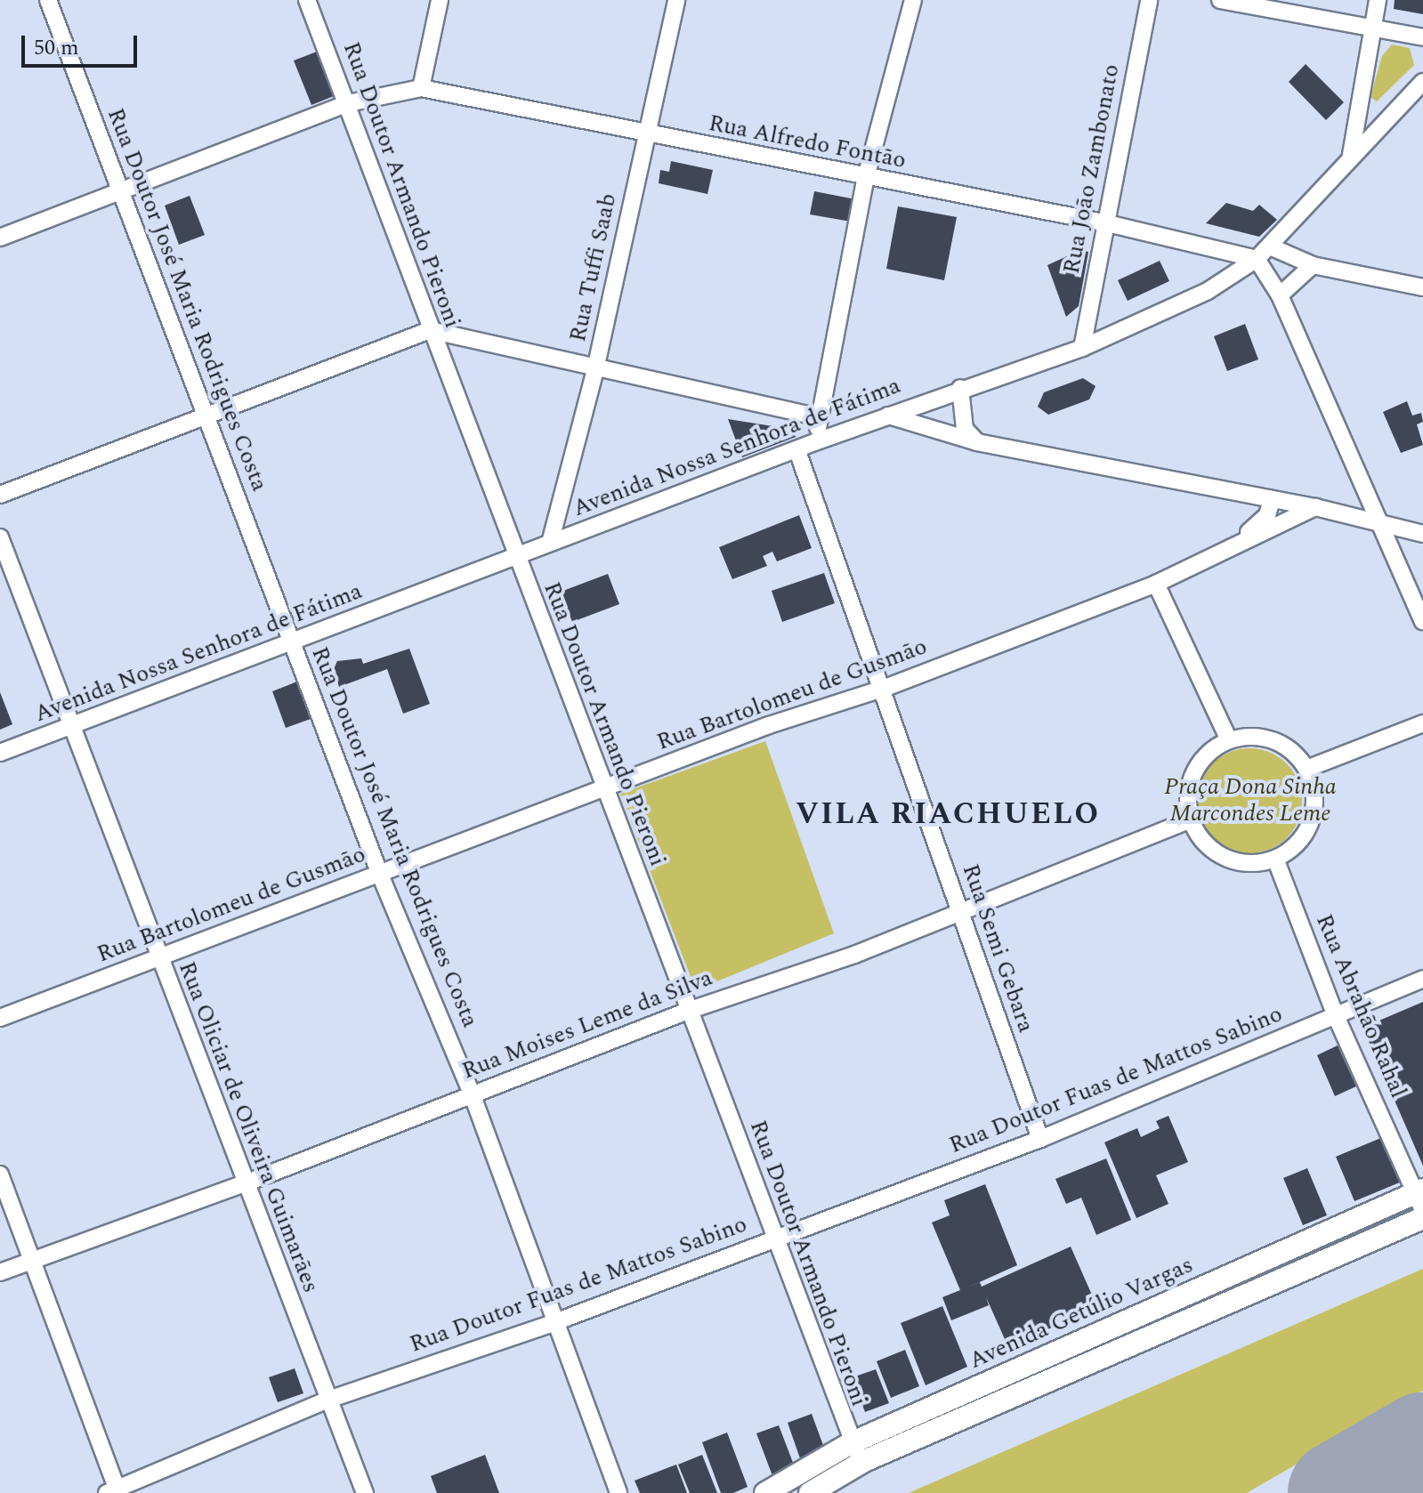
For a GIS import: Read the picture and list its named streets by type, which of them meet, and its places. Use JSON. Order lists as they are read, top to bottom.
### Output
{
  "streets": {
    "main road": ["Avenida Getúlio Vargas"],
    "street": [
      "Rua Alfredo Fontão",
      "Rua João Zambonato",
      "Rua Doutor Armando Pieroni",
      "Rua Tuffi Saab",
      "Rua Doutor José Maria Rodrigues Costa",
      "Avenida Nossa Senhora de Fátima",
      "Rua Bartolomeu de Gusmão",
      "Rua Semi Gebara",
      "Rua Abrahão Rahal",
      "Rua Moises Leme da Silva",
      "Rua Doutor Fuas de Mattos Sabino",
      "Rua Oliciar de Oliveira Guimarães"
    ]
  },
  "crossings": [
    ["Rua Alfredo Fontão", "Rua João Zambonato"],
    ["Rua Alfredo Fontão", "Rua Doutor Armando Pieroni"],
    ["Rua Alfredo Fontão", "Rua Tuffi Saab"],
    ["Rua Alfredo Fontão", "Rua Doutor José Maria Rodrigues Costa"],
    ["Rua Alfredo Fontão", "Avenida Nossa Senhora de Fátima"],
    ["Rua João Zambonato", "Avenida Nossa Senhora de Fátima"],
    ["Rua Doutor Armando Pieroni", "Avenida Nossa Senhora de Fátima"],
    ["Rua Doutor Armando Pieroni", "Rua Bartolomeu de Gusmão"],
    ["Rua Doutor Armando Pieroni", "Rua Moises Leme da Silva"],
    ["Rua Doutor Armando Pieroni", "Rua Doutor Fuas de Mattos Sabino"],
    ["Rua Doutor Armando Pieroni", "Avenida Getúlio Vargas"],
    ["Rua Tuffi Saab", "Avenida Nossa Senhora de Fátima"],
    ["Rua Doutor José Maria Rodrigues Costa", "Avenida Nossa Senhora de Fátima"],
    ["Rua Doutor José Maria Rodrigues Costa", "Rua Bartolomeu de Gusmão"],
    ["Rua Doutor José Maria Rodrigues Costa", "Rua Moises Leme da Silva"],
    ["Rua Doutor José Maria Rodrigues Costa", "Rua Doutor Fuas de Mattos Sabino"],
    ["Avenida Nossa Senhora de Fátima", "Rua Semi Gebara"],
    ["Avenida Nossa Senhora de Fátima", "Rua Oliciar de Oliveira Guimarães"],
    ["Rua Bartolomeu de Gusmão", "Rua Semi Gebara"],
    ["Rua Bartolomeu de Gusmão", "Rua Oliciar de Oliveira Guimarães"],
    ["Rua Semi Gebara", "Rua Moises Leme da Silva"],
    ["Rua Semi Gebara", "Rua Doutor Fuas de Mattos Sabino"],
    ["Rua Abrahão Rahal", "Rua Moises Leme da Silva"],
    ["Rua Abrahão Rahal", "Rua Doutor Fuas de Mattos Sabino"],
    ["Rua Abrahão Rahal", "Avenida Getúlio Vargas"],
    ["Rua Moises Leme da Silva", "Rua Oliciar de Oliveira Guimarães"],
    ["Rua Doutor Fuas de Mattos Sabino", "Rua Oliciar de Oliveira Guimarães"]
  ],
  "districts": ["VILA RIACHUELO"],
  "parks": ["Praça Dona Sinha Marcondes Leme"],
  "scale_bar": "50 m"
}
